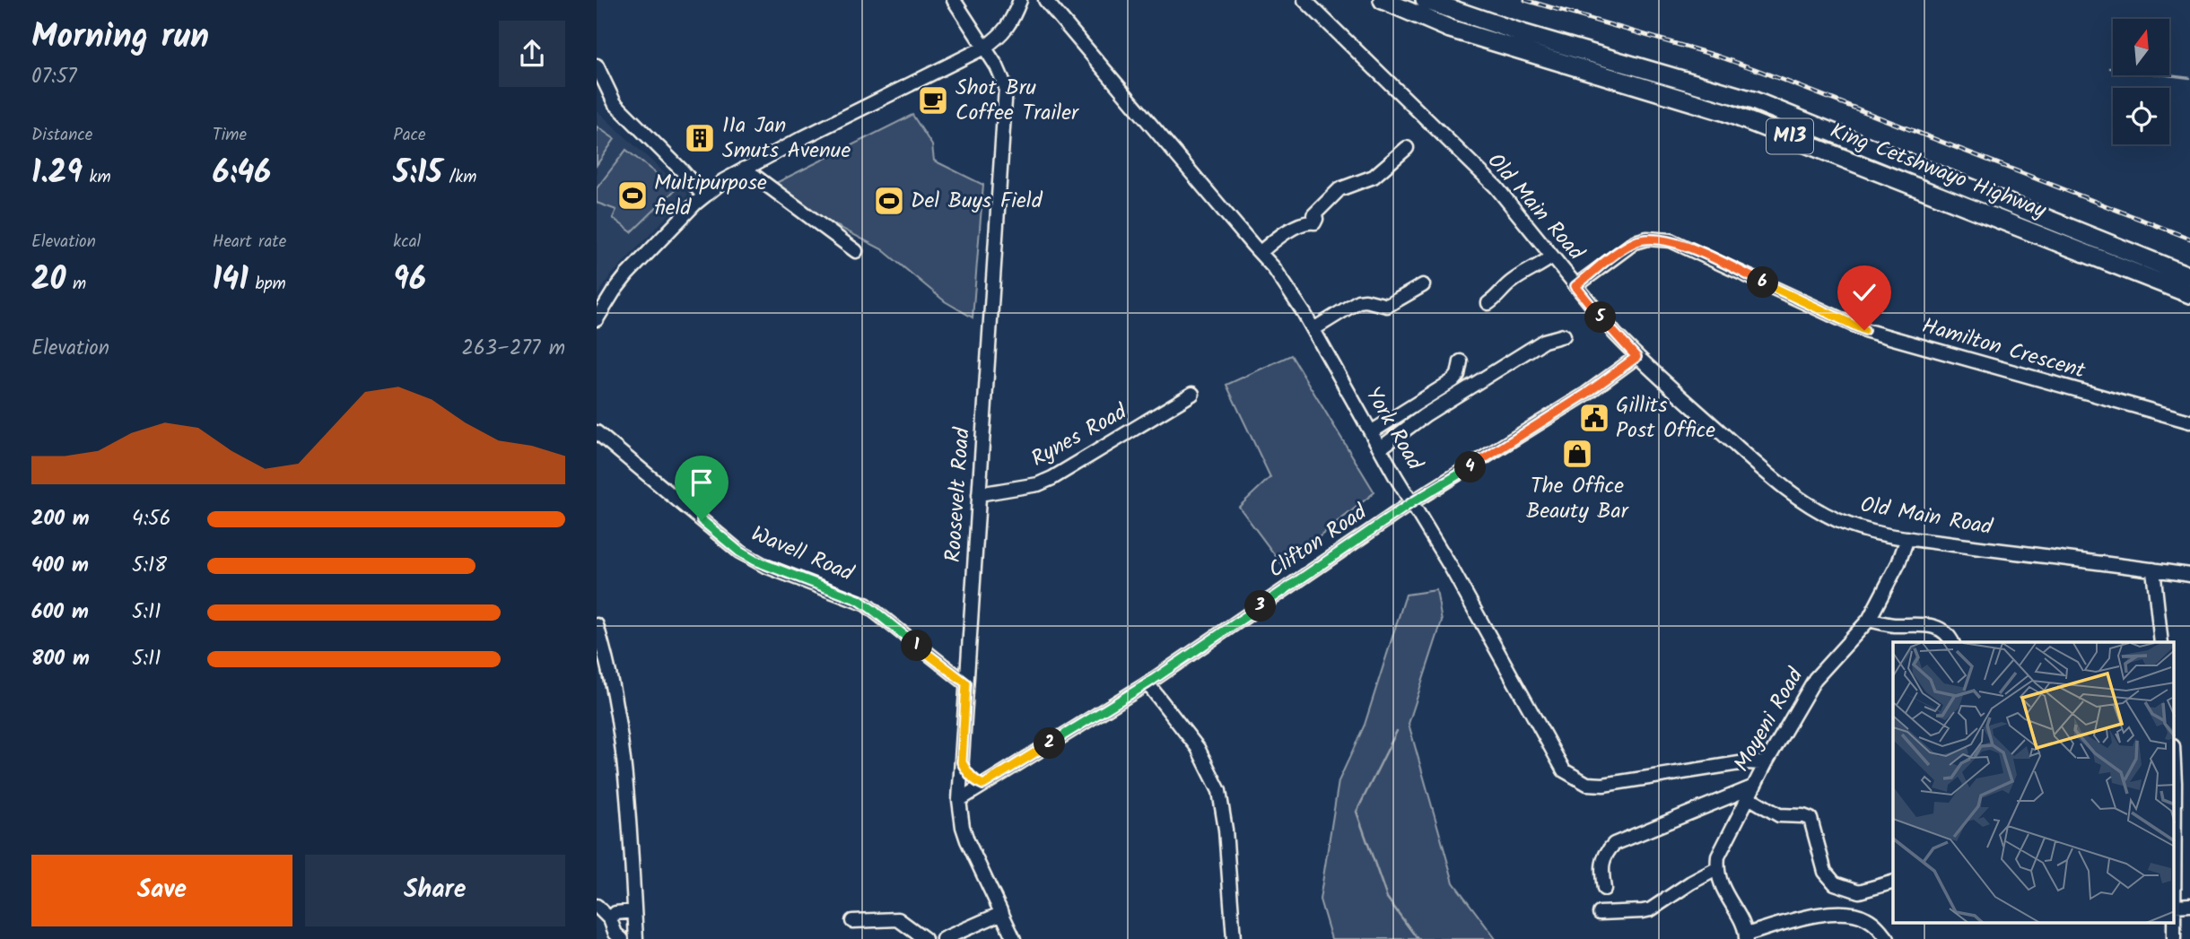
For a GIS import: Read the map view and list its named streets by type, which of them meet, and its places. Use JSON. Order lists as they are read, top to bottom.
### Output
{
  "streets": {
    "highway": ["M13", "King Cetshwayo Highway"],
    "street": [
      "Old Main Road",
      "Hamilton Crescent",
      "York Road",
      "Rynes Road",
      "Roosevelt Road",
      "Clifton Road",
      "Wavell Road",
      "Moyeni Road"
    ]
  },
  "crossings": [
    ["Old Main Road", "Hamilton Crescent"],
    ["Old Main Road", "Clifton Road"],
    ["Old Main Road", "Moyeni Road"],
    ["York Road", "Clifton Road"],
    ["York Road", "Moyeni Road"],
    ["Rynes Road", "Roosevelt Road"],
    ["Roosevelt Road", "Clifton Road"],
    ["Roosevelt Road", "Wavell Road"]
  ],
  "places": {
    "cafe": ["Shot Bru Coffee Trailer"],
    "building": ["11a Jan Smuts Avenue"],
    "sports": ["Multipurpose field", "Del Buys Field"],
    "public building": ["Gillits Post Office"],
    "shop": ["The Office Beauty Bar"]
  },
  "north": "top",
  "page": {
    "heading": ["Morning run", "07:57"],
    "stats": [
      ["Distance", "1.29 km"],
      ["Time", "6:46"],
      ["Pace", "5:15 /km"],
      ["Elevation", "20 m"],
      ["Heart rate", "141 bpm"],
      ["kcal", "96"]
    ],
    "pins": [
      "6",
      "5",
      "4",
      "3",
      "1",
      "2"
    ],
    "chart": ["Elevation", "263–277 m"],
    "list": [
      {
        "name": "200 m",
        "note": "4:56"
      },
      {
        "name": "400 m",
        "note": "5:18"
      },
      {
        "name": "600 m",
        "note": "5:11"
      },
      {
        "name": "800 m",
        "note": "5:11"
      }
    ],
    "buttons": ["Save", "Share"]
  }
}
